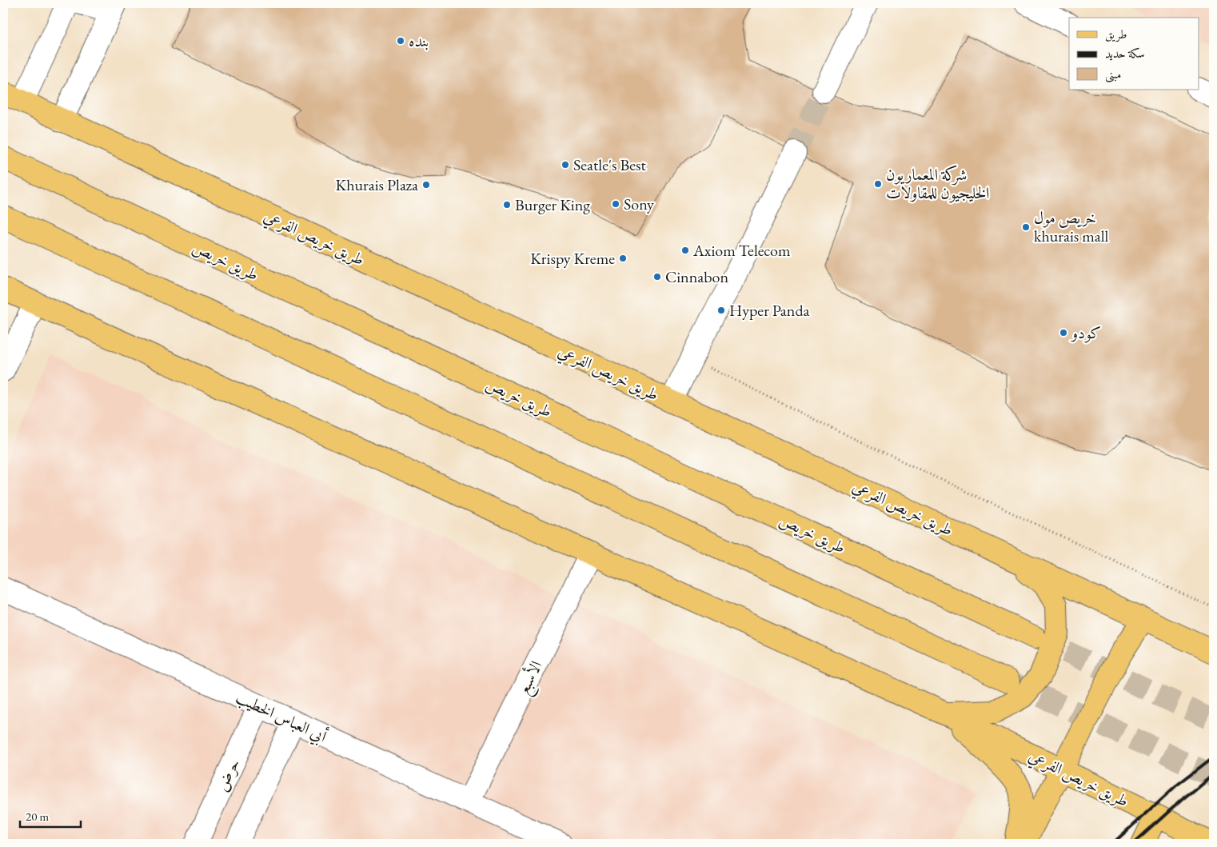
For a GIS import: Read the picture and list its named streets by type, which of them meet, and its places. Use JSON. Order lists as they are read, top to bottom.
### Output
{
  "streets": {
    "main road": ["طريق خريص الفرعي", "طريق خريص"],
    "street": ["الأسبع", "أبي العباس الخطيب", "حرض"]
  },
  "crossings": [
    ["طريق خريص الفرعي", "الأسبع"],
    ["الأسبع", "أبي العباس الخطيب"],
    ["أبي العباس الخطيب", "حرض"]
  ],
  "places": [
    "بنده",
    "Seatle's Best",
    "شركة المعماريون الخليجيون للمقاولات",
    "Khurais Plaza",
    "Sony",
    "Burger King",
    "خريص مول khurais mall",
    "Axiom Telecom",
    "Krispy Kreme",
    "Cinnabon",
    "Hyper Panda",
    "كودو"
  ],
  "legend": ["طريق", "سكة حديد", "مبنى"],
  "scale_bar": "20 m"
}
